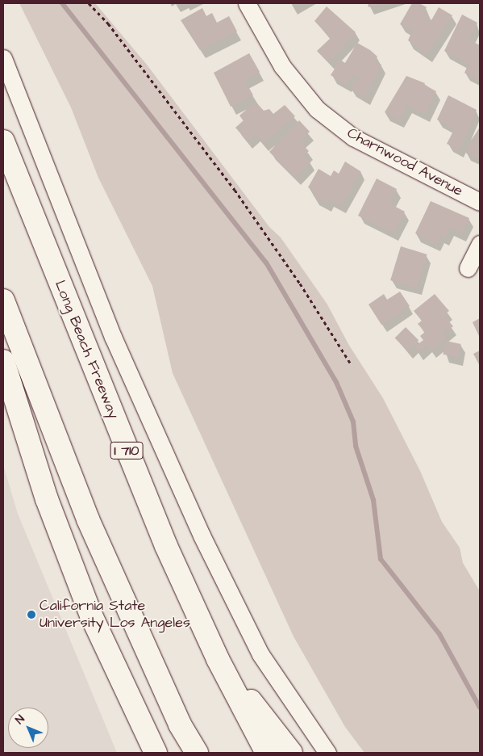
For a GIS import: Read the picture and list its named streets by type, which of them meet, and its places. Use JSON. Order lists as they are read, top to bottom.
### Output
{
  "streets": {
    "highway": ["Long Beach Freeway", "I 710"],
    "street": ["Charnwood Avenue"]
  },
  "places": ["California State University Los Angeles"],
  "north": "top left"
}
